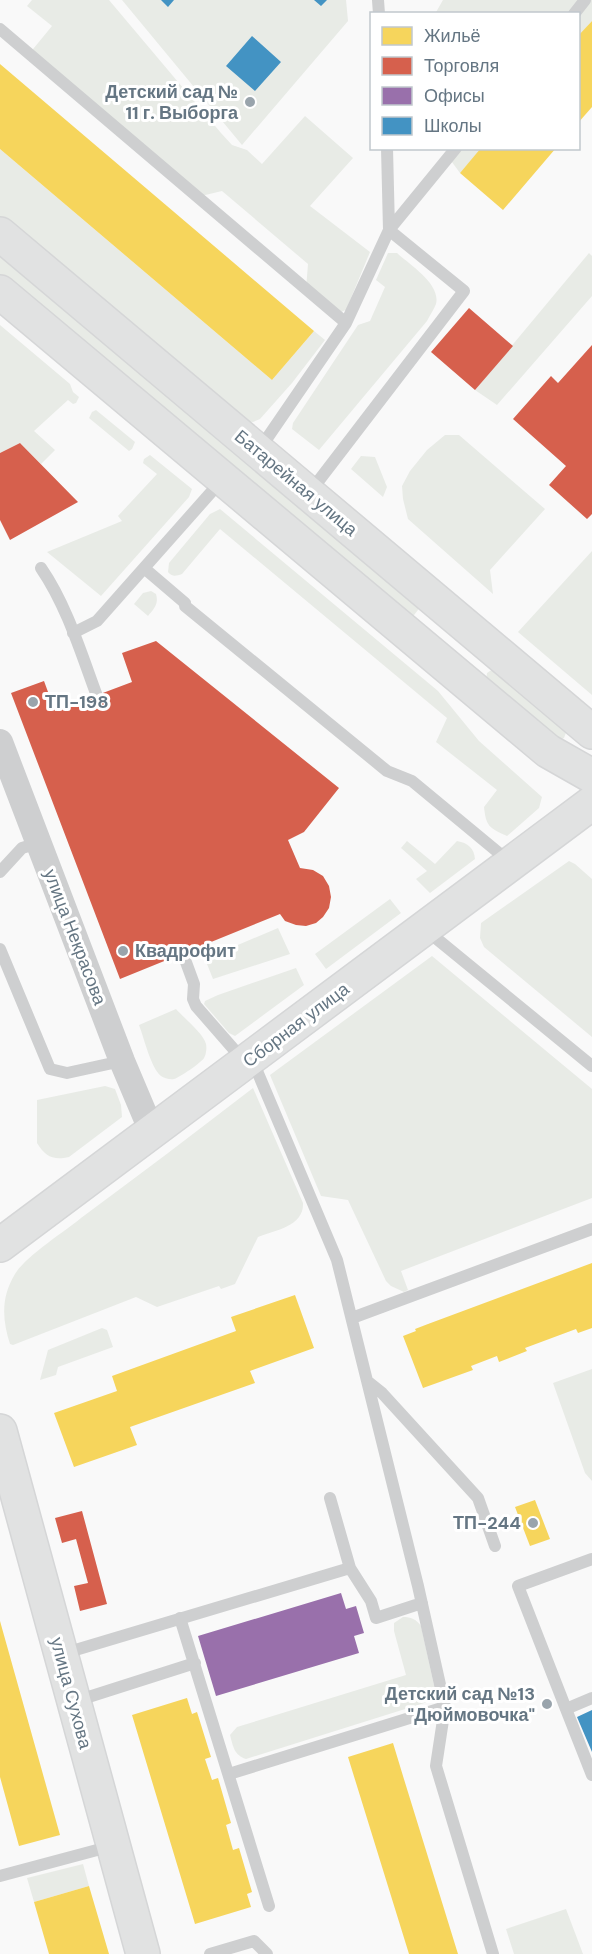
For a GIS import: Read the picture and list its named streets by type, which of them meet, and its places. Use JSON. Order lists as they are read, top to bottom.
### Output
{
  "streets": {
    "street": [
      "Батарейная улица",
      "улица Некрасова",
      "Сборная улица",
      "улица Сухова"
    ]
  },
  "crossings": [
    ["улица Некрасова", "Сборная улица"]
  ],
  "places": [
    "Детский сад № 11 г. Выборга",
    "ТП-198",
    "Квадрофит",
    "ТП-244",
    "Детский сад №13 \"Дюймовочка\""
  ],
  "legend": [
    "Жильё",
    "Торговля",
    "Офисы",
    "Школы"
  ]
}
